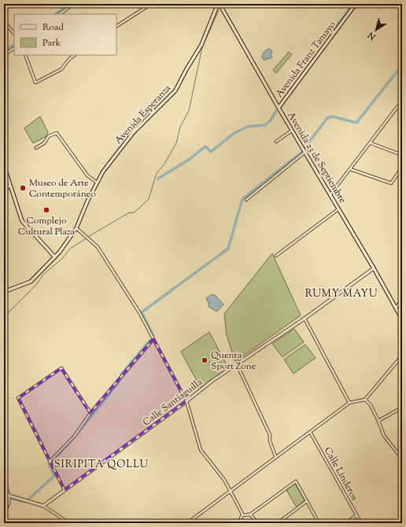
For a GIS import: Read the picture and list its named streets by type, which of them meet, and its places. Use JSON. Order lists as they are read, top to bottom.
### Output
{
  "streets": {
    "main road": ["Avenida Franz Tamayo", "Avenida Esperanza", "Avenida 23 de Septiembre"],
    "street": ["Calle Santiaguilla", "Calle Linderos"]
  },
  "crossings": [
    ["Avenida Franz Tamayo", "Avenida 23 de Septiembre"],
    ["Avenida Esperanza", "Avenida 23 de Septiembre"],
    ["Avenida 23 de Septiembre", "Calle Santiaguilla"]
  ],
  "districts": ["RUMY MAYU", "SIRIPITA QOLLU"],
  "places": ["Museo de Arte Contemporáneo", "Complejo Cultural Plaza", "Quenta Sport Zone"],
  "legend": ["Road", "Park"],
  "north": "bottom left"
}
